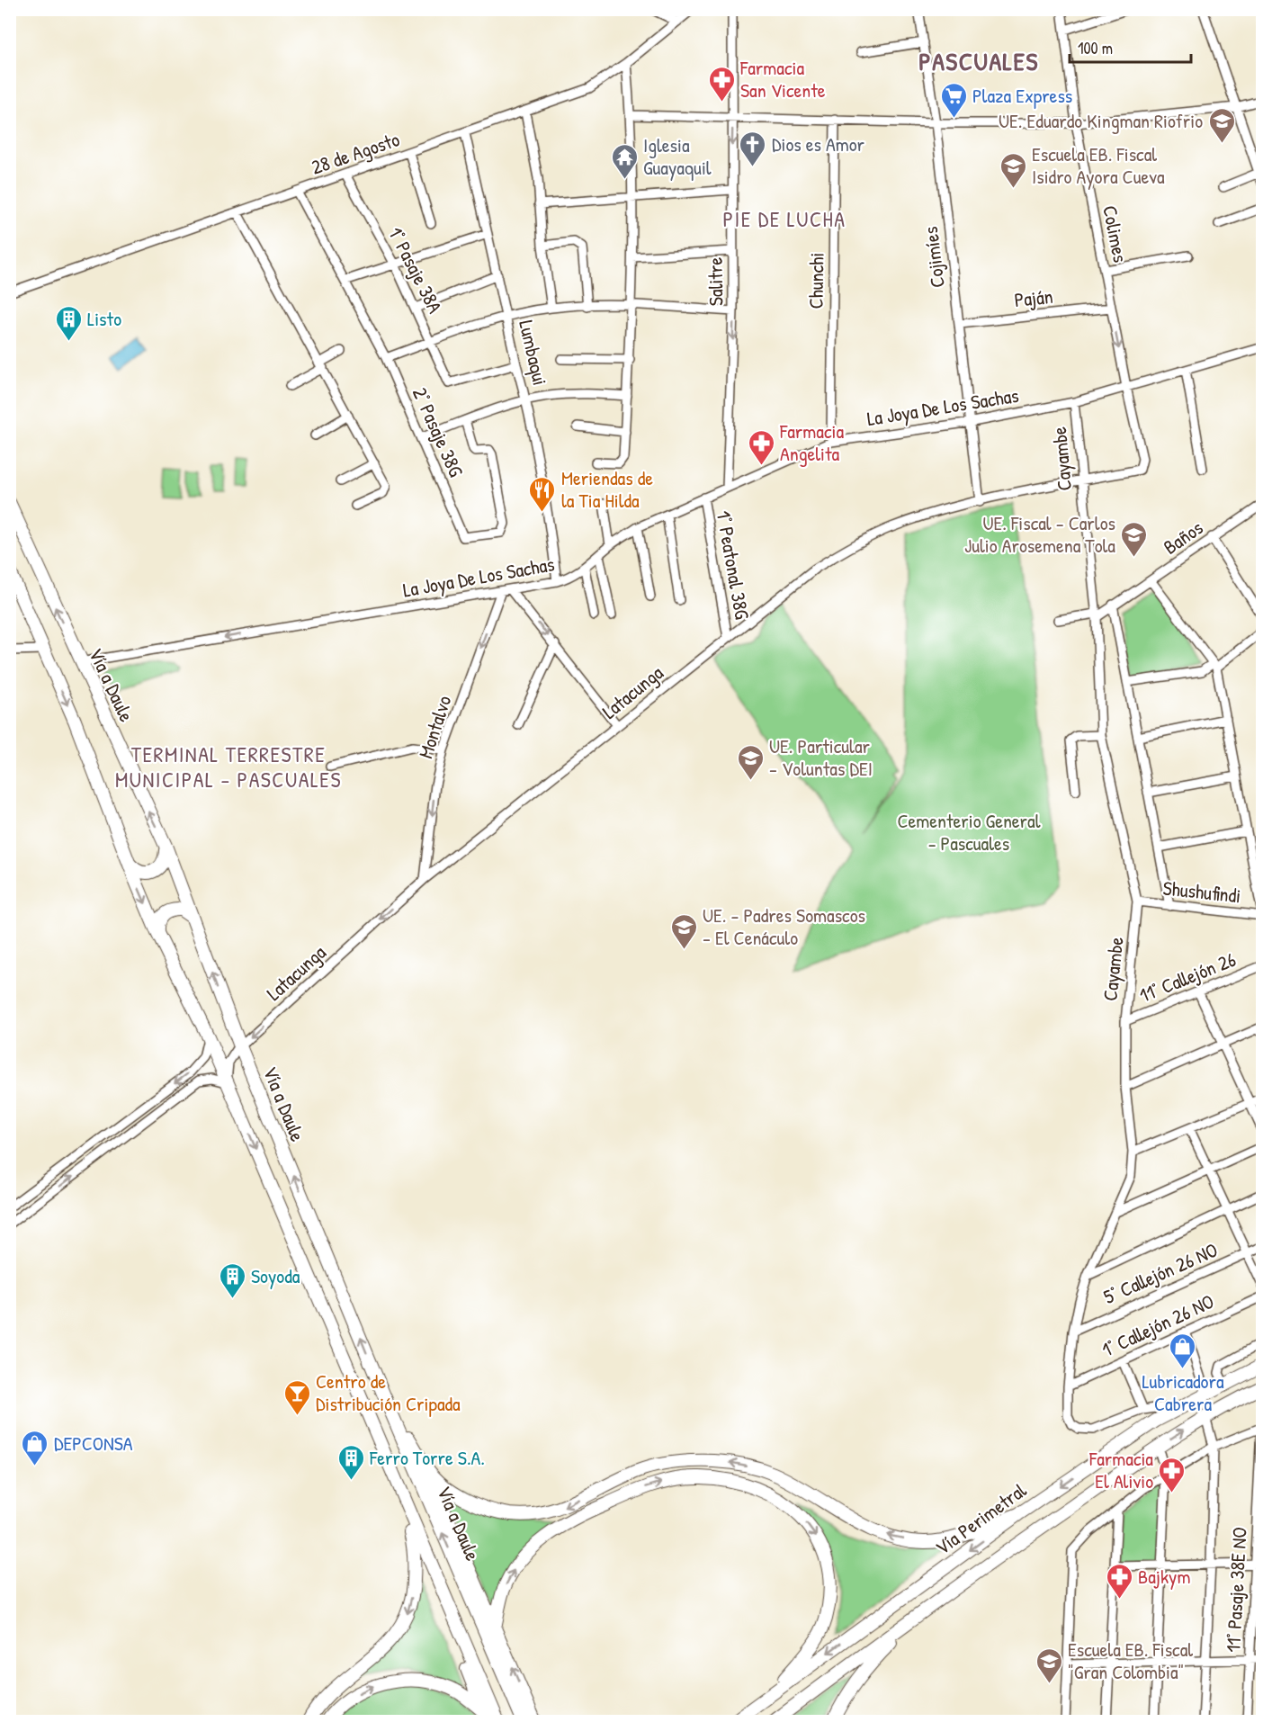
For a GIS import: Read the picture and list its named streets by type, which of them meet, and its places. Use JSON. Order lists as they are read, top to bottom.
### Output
{
  "streets": {
    "highway": ["Vía a Daule", "Vía Perimetral"],
    "street": [
      "28 de Agosto",
      "Colimes",
      "Cojimíes",
      "1° Pasaje 38A",
      "Chunchi",
      "Salitre",
      "Paján",
      "Lumbaqui",
      "La Joya De Los Sachas",
      "2° Pasaje 38G",
      "Cayambe",
      "Baños",
      "1° Peatonal 38G",
      "Latacunga",
      "Montalvo",
      "Shushufindi",
      "11° Callejón 26",
      "5° Callejón 26 NO",
      "1° Callejón 26 NO",
      "11° Pasaje 38E NO"
    ]
  },
  "crossings": [
    ["28 de Agosto", "1° Pasaje 38A"],
    ["28 de Agosto", "Lumbaqui"],
    ["28 de Agosto", "2° Pasaje 38G"],
    ["Colimes", "Paján"],
    ["Colimes", "La Joya De Los Sachas"],
    ["Colimes", "Latacunga"],
    ["Cojimíes", "Paján"],
    ["Cojimíes", "La Joya De Los Sachas"],
    ["Cojimíes", "Latacunga"],
    ["1° Pasaje 38A", "Lumbaqui"],
    ["Chunchi", "La Joya De Los Sachas"],
    ["Salitre", "La Joya De Los Sachas"],
    ["Lumbaqui", "La Joya De Los Sachas"],
    ["La Joya De Los Sachas", "Cayambe"],
    ["La Joya De Los Sachas", "1° Peatonal 38G"],
    ["La Joya De Los Sachas", "Vía a Daule"],
    ["La Joya De Los Sachas", "Montalvo"],
    ["Cayambe", "Baños"],
    ["Cayambe", "Latacunga"],
    ["Cayambe", "Shushufindi"],
    ["Cayambe", "11° Callejón 26"],
    ["Cayambe", "5° Callejón 26 NO"],
    ["Cayambe", "1° Callejón 26 NO"],
    ["Cayambe", "Vía Perimetral"],
    ["1° Peatonal 38G", "Latacunga"],
    ["Vía a Daule", "Latacunga"],
    ["Latacunga", "Montalvo"]
  ],
  "one_way": ["Salitre", "Montalvo"],
  "districts": ["PASCUALES", "PIE DE LUCHA", "TERMINAL TERRESTRE MUNICIPAL - PASCUALES"],
  "parks": ["Cementerio General - Pascuales"],
  "places": {
    "pharmacy": [
      "Farmacia San Vicente",
      "Farmacia Angelita",
      "Farmacia El Alivio",
      "Bajkym"
    ],
    "supermarket": ["Plaza Express"],
    "school or university": [
      "UE. Eduardo Kingman Riofrio",
      "Escuela EB. Fiscal Isidro Ayora Cueva",
      "UE. Fiscal - Carlos Julio Arosemena Tola",
      "UE. Particular - Voluntas DEI",
      "UE. - Padres Somascos - El Cenáculo",
      "Escuela EB. Fiscal \"Gran Colombia\""
    ],
    "church": ["Dios es Amor"],
    "temple": ["Iglesia Guayaquil"],
    "building": ["Listo", "Soyoda", "Ferro Torre S.A."],
    "restaurant": ["Meriendas de la Tia Hilda"],
    "shop": ["Lubricadora Cabrera", "DEPCONSA"],
    "bar": ["Centro de Distribución Cripada"]
  },
  "scale_bar": "100 m"
}
